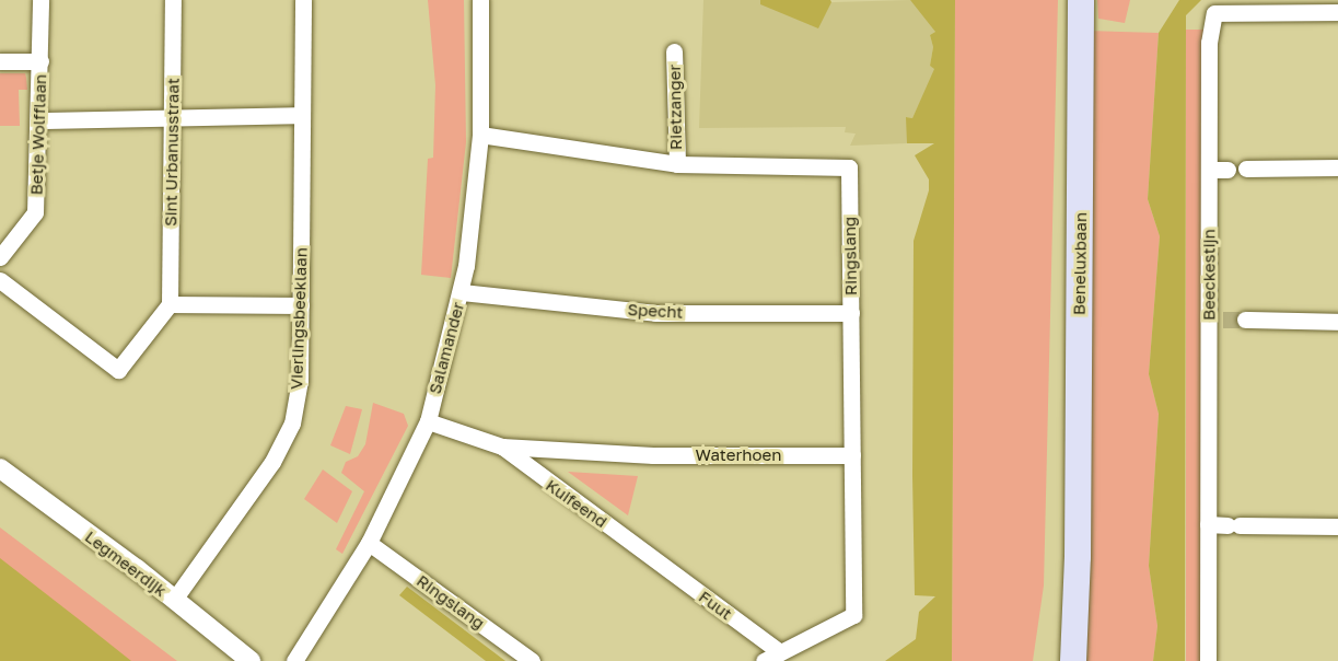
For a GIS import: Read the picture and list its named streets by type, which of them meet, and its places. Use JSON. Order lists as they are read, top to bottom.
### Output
{
  "streets": {
    "main road": ["Beneluxbaan"],
    "street": [
      "Rietzanger",
      "Betje Wolfflaan",
      "Sint Urbanusstraat",
      "Ringslang",
      "Beeckestijn",
      "Specht",
      "Vierlingsbeeklaan",
      "Salamander",
      "Waterhoen",
      "Kuifeend",
      "Legmeerdijk",
      "Fuut"
    ]
  },
  "crossings": [
    ["Rietzanger", "Ringslang"],
    ["Ringslang", "Specht"],
    ["Ringslang", "Salamander"],
    ["Ringslang", "Waterhoen"],
    ["Ringslang", "Fuut"],
    ["Specht", "Salamander"],
    ["Vierlingsbeeklaan", "Legmeerdijk"],
    ["Salamander", "Kuifeend"],
    ["Waterhoen", "Kuifeend"],
    ["Kuifeend", "Fuut"]
  ]
}
